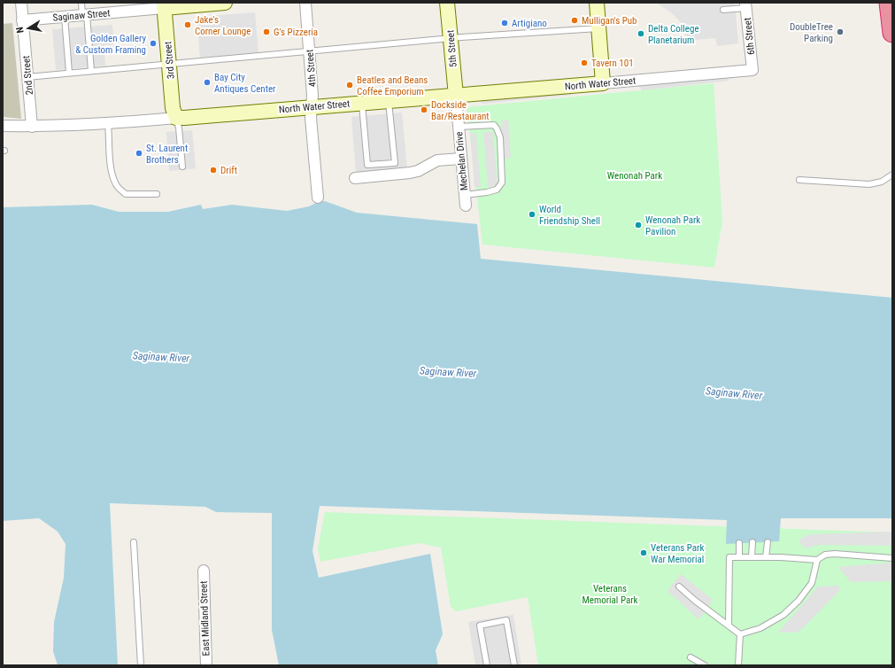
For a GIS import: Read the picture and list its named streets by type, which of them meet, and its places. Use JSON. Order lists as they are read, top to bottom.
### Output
{
  "streets": {
    "street": [
      "Saginaw Street",
      "6th Street",
      "5th Street",
      "3rd Street",
      "4th Street",
      "2nd Street",
      "North Water Street",
      "Mechelan Drive",
      "East Midland Street"
    ]
  },
  "crossings": [
    ["Saginaw Street", "3rd Street"],
    ["Saginaw Street", "2nd Street"],
    ["6th Street", "North Water Street"],
    ["5th Street", "North Water Street"],
    ["5th Street", "Mechelan Drive"],
    ["3rd Street", "North Water Street"],
    ["4th Street", "North Water Street"],
    ["2nd Street", "North Water Street"],
    ["North Water Street", "Mechelan Drive"]
  ],
  "water": ["Saginaw River"],
  "parks": ["Wenonah Park", "Veterans Memorial Park"],
  "places": [
    "Mulligan's Pub",
    "Artigiano",
    "Jake's Corner Lounge",
    "G's Pizzeria",
    "DoubleTree Parking",
    "Delta College Planetarium",
    "Golden Gallery & Custom Framing",
    "Tavern 101",
    "Bay City Antiques Center",
    "Beatles and Beans Coffee Emporium",
    "Dockside Bar/Restaurant",
    "St. Laurent Brothers",
    "Drift",
    "World Friendship Shell",
    "Wenonah Park Pavilion",
    "Veterans Park War Memorial"
  ],
  "north": "left"
}
